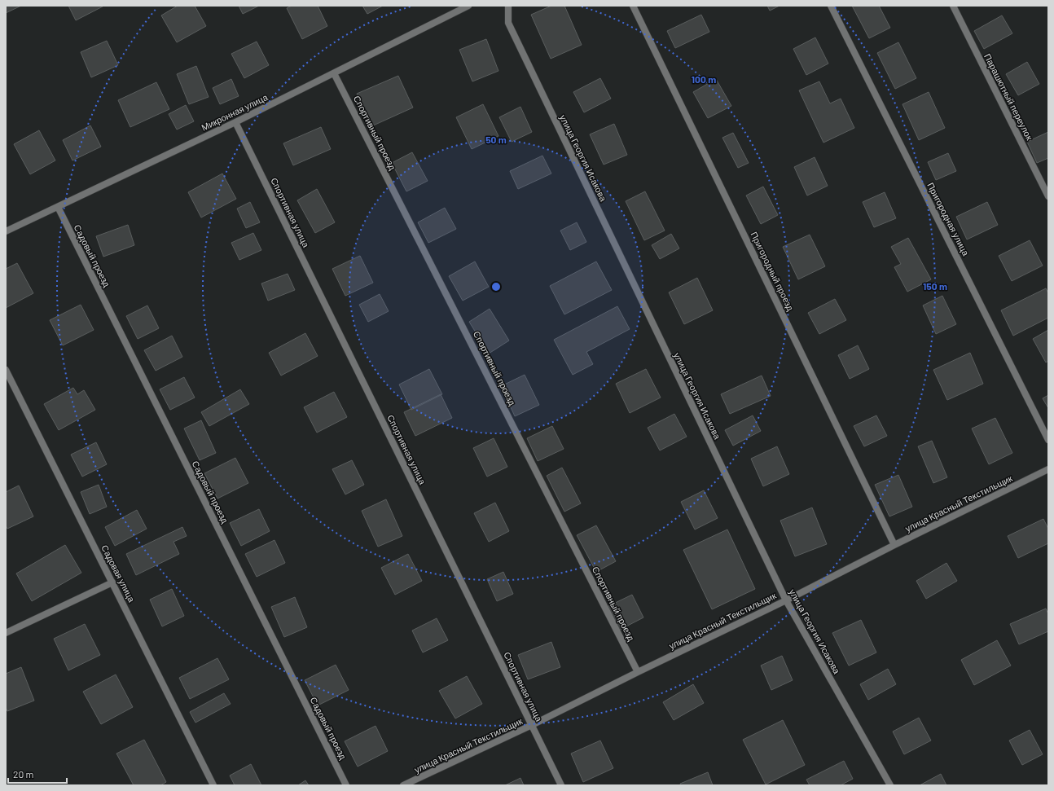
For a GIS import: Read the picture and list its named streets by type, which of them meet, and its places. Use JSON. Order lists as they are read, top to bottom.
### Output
{
  "streets": {
    "street": [
      "Парашютный переулок",
      "Микронная улица",
      "Спортивный проезд",
      "улица Георгия Исакова",
      "Спортивная улица",
      "Пригородная улица",
      "Садовый проезд",
      "Пригородный проезд",
      "улица Красный Текстильщик",
      "Садовая улица"
    ]
  },
  "crossings": [
    ["Микронная улица", "Спортивный проезд"],
    ["Микронная улица", "Спортивная улица"],
    ["Микронная улица", "Садовый проезд"],
    ["Спортивный проезд", "улица Красный Текстильщик"],
    ["улица Георгия Исакова", "улица Красный Текстильщик"],
    ["Спортивная улица", "улица Красный Текстильщик"],
    ["Пригородный проезд", "улица Красный Текстильщик"]
  ],
  "scale_bar": "20 m",
  "rings": ["100 m", "50 m", "150 m"]
}
